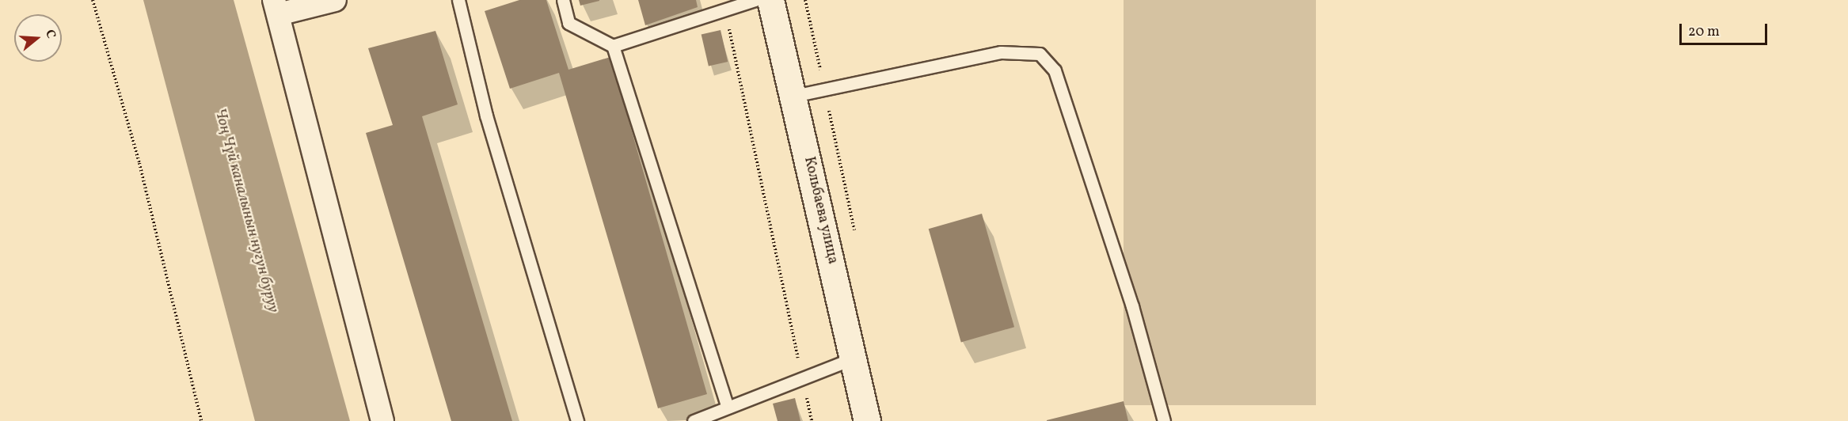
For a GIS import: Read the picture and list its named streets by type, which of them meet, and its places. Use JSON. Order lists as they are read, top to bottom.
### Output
{
  "streets": {
    "main road": ["Кольбаева улица"]
  },
  "water": ["Чоң Чүй каналынын нугун буруу"],
  "scale_bar": "20 m",
  "north": "right"
}
